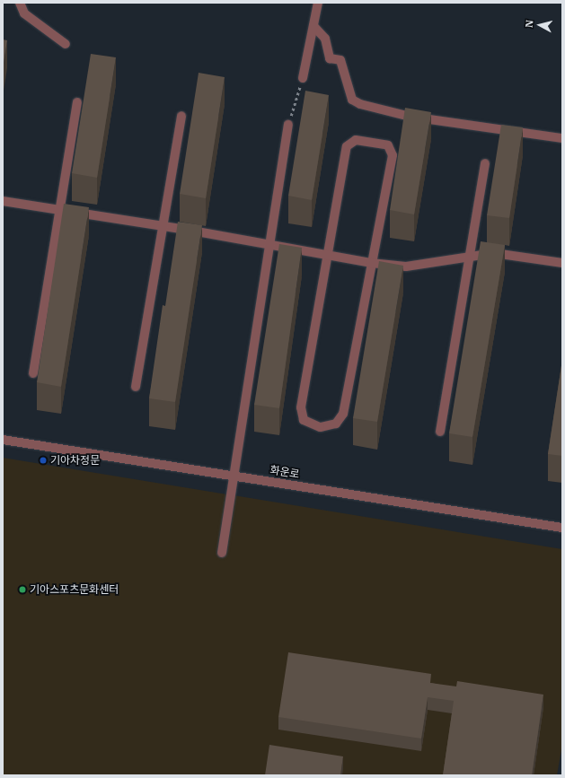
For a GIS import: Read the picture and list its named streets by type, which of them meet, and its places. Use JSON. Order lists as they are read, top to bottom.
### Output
{
  "streets": {
    "street": ["화운로"]
  },
  "places": ["기아차정문", "기아스포츠문화센터"],
  "north": "left"
}
